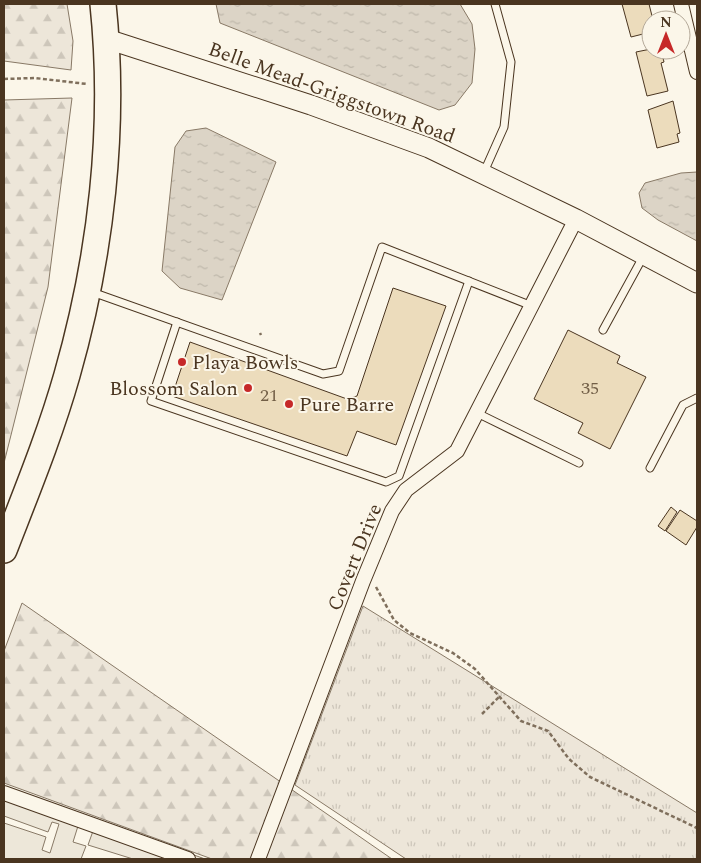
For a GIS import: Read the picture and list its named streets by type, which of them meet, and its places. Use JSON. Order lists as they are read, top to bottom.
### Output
{
  "streets": {
    "street": ["Belle Mead-Griggstown Road", "Covert Drive"]
  },
  "crossings": [
    ["Belle Mead-Griggstown Road", "Covert Drive"]
  ],
  "places": ["Playa Bowls", "Blossom Salon", "Pure Barre"],
  "house_numbers": ["35", "21"],
  "north": "top"
}
